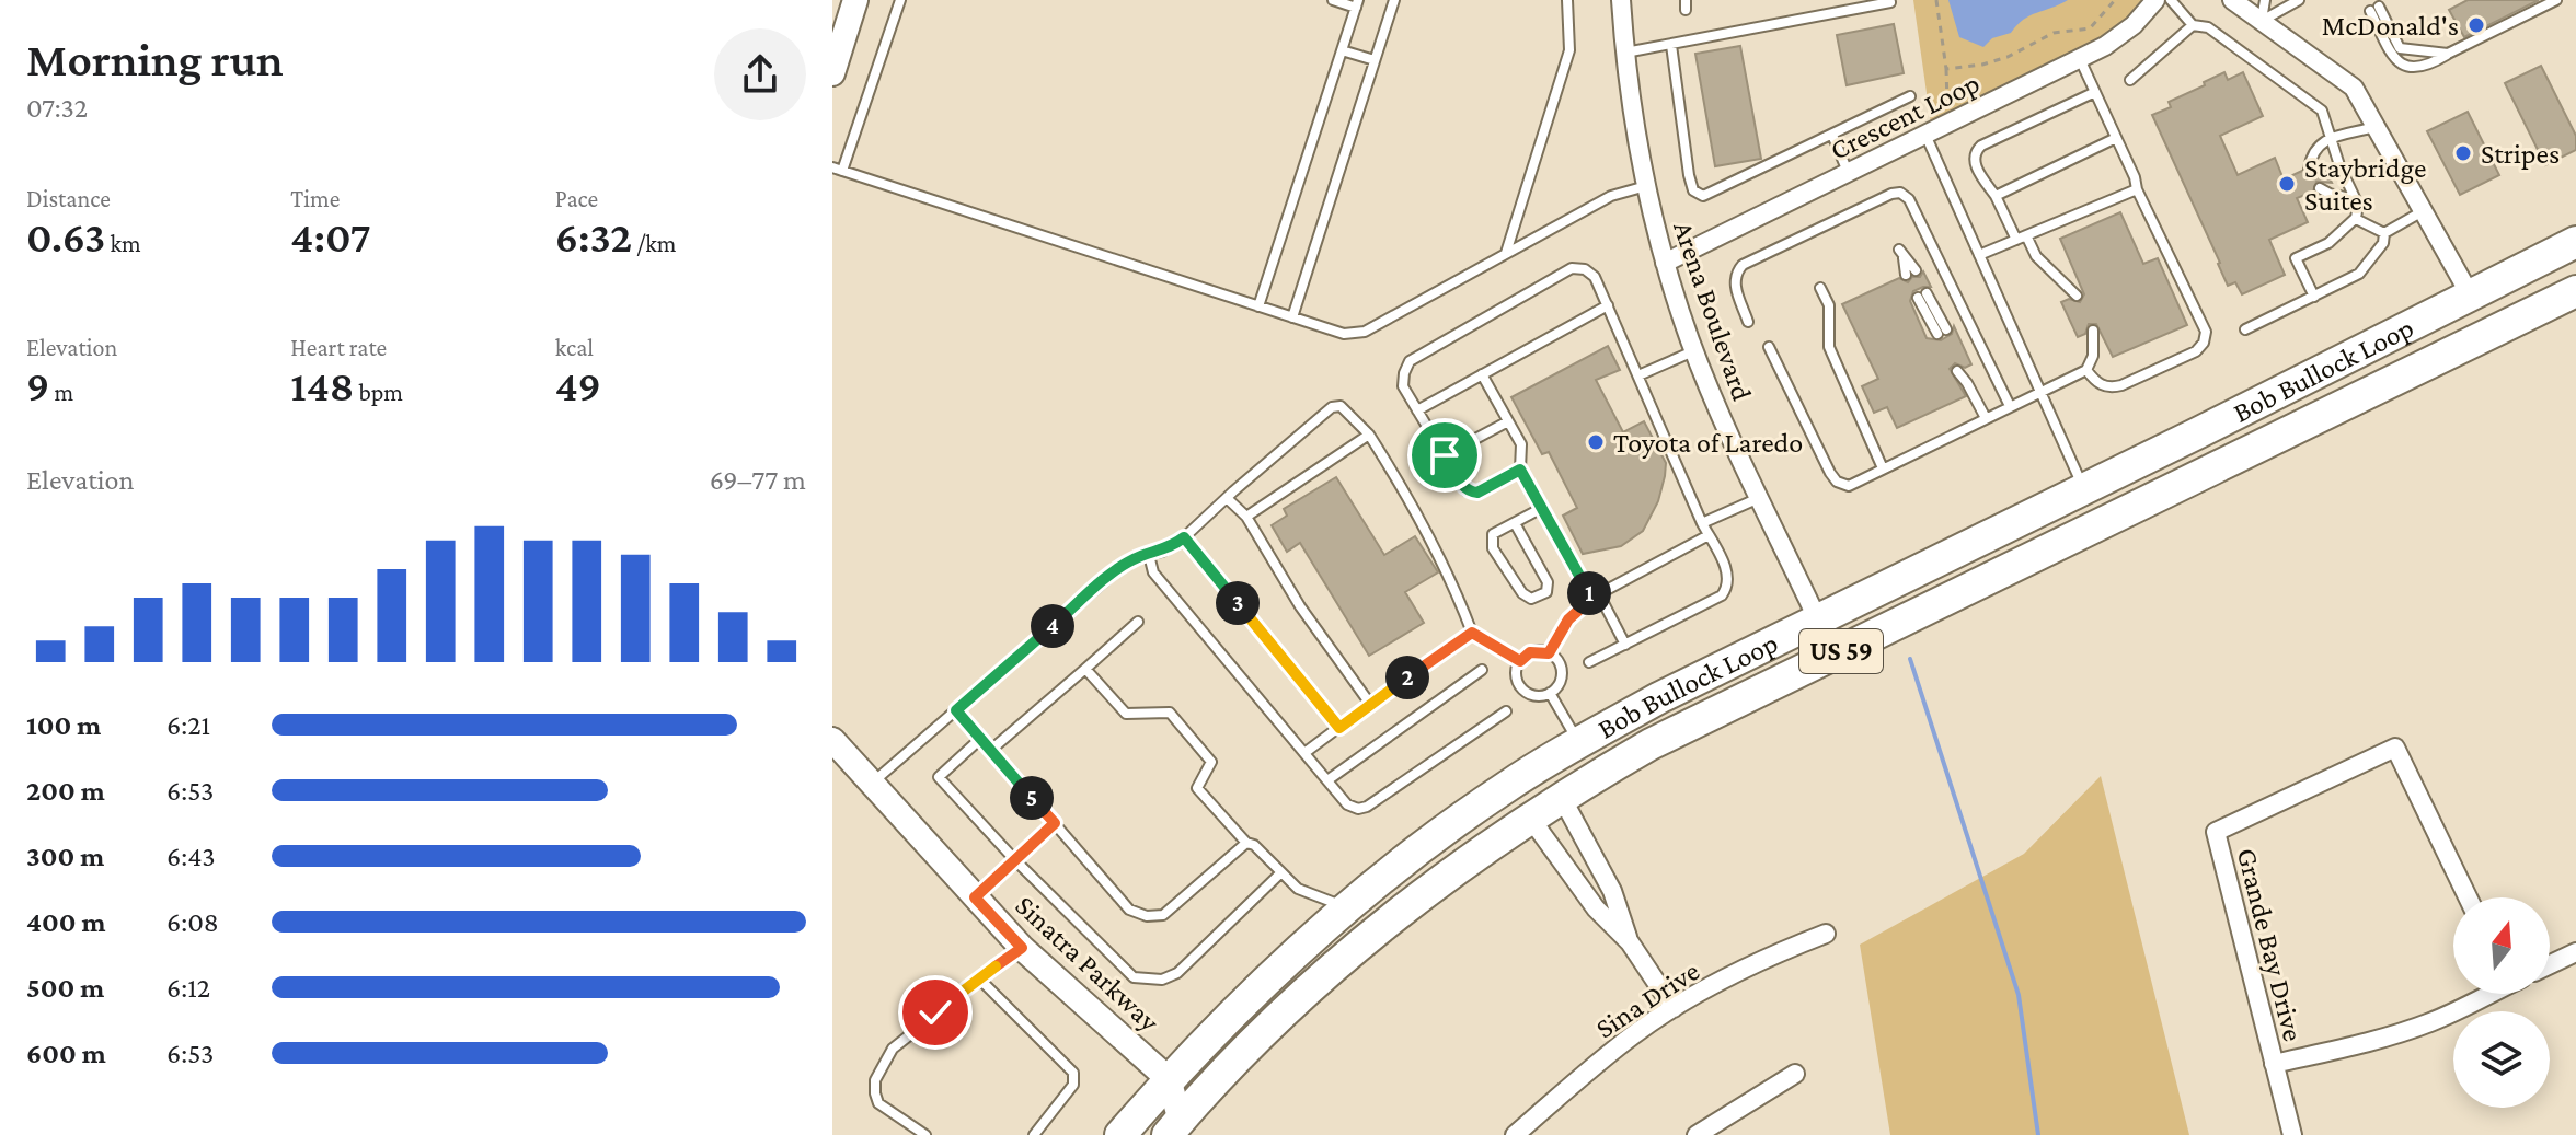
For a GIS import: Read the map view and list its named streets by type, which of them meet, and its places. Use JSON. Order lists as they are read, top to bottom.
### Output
{
  "streets": {
    "highway": ["Bob Bullock Loop", "US 59"],
    "street": [
      "Crescent Loop",
      "Arena Boulevard",
      "Grande Bay Drive",
      "Sinatra Parkway",
      "Sina Drive"
    ]
  },
  "crossings": [
    ["Crescent Loop", "Arena Boulevard"],
    ["Arena Boulevard", "Bob Bullock Loop"],
    ["Bob Bullock Loop", "Sinatra Parkway"]
  ],
  "places": [
    "McDonald's",
    "Stripes",
    "Staybridge Suites",
    "Toyota of Laredo"
  ],
  "north": "top",
  "page": {
    "heading": ["Morning run", "07:32"],
    "stats": [
      ["Distance", "0.63 km"],
      ["Time", "4:07"],
      ["Pace", "6:32 /km"],
      ["Elevation", "9 m"],
      ["Heart rate", "148 bpm"],
      ["kcal", "49"]
    ],
    "chart": ["Elevation", "69–77 m"],
    "pins": [
      "1",
      "3",
      "4",
      "2",
      "5"
    ],
    "list": [
      {
        "name": "100 m",
        "note": "6:21"
      },
      {
        "name": "200 m",
        "note": "6:53"
      },
      {
        "name": "300 m",
        "note": "6:43"
      },
      {
        "name": "400 m",
        "note": "6:08"
      },
      {
        "name": "500 m",
        "note": "6:12"
      },
      {
        "name": "600 m",
        "note": "6:53"
      }
    ]
  }
}
